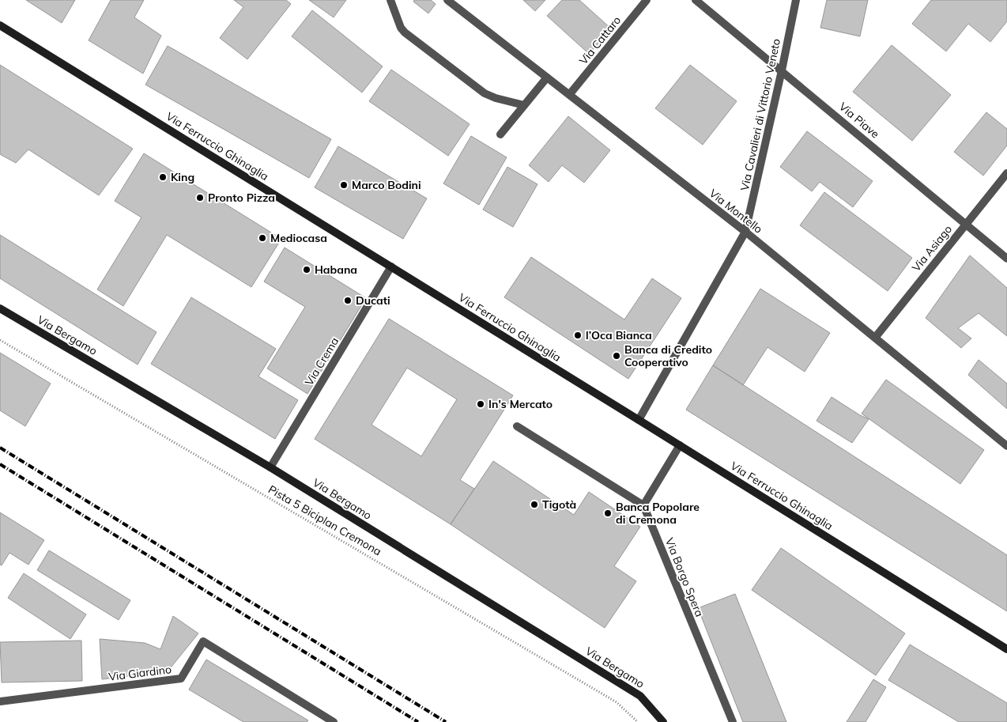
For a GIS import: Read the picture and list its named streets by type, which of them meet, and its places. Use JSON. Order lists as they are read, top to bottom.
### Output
{
  "streets": {
    "main road": ["Via Ferruccio Ghinaglia", "Via Bergamo"],
    "street": [
      "Via Cattaro",
      "Via Cavalieri di Vittorio Veneto",
      "Via Piave",
      "Via Montello",
      "Via Asiago",
      "Via Crema",
      "Via Borgo Spera",
      "Via Giardino"
    ],
    "path": ["Pista 5 Biciplan Cremona"]
  },
  "crossings": [
    ["Via Cattaro", "Via Montello"],
    ["Via Cavalieri di Vittorio Veneto", "Via Piave"],
    ["Via Cavalieri di Vittorio Veneto", "Via Ferruccio Ghinaglia"],
    ["Via Cavalieri di Vittorio Veneto", "Via Montello"],
    ["Via Piave", "Via Asiago"],
    ["Via Ferruccio Ghinaglia", "Via Crema"],
    ["Via Montello", "Via Asiago"],
    ["Via Bergamo", "Via Crema"]
  ],
  "places": [
    "King",
    "Marco Bodini",
    "Pronto Pizza",
    "Mediocasa",
    "Habana",
    "Ducati",
    "l’Oca Bianca",
    "Banca di Credito Cooperativo",
    "In's Mercato",
    "Tigotà",
    "Banca Popolare di Cremona"
  ]
}
